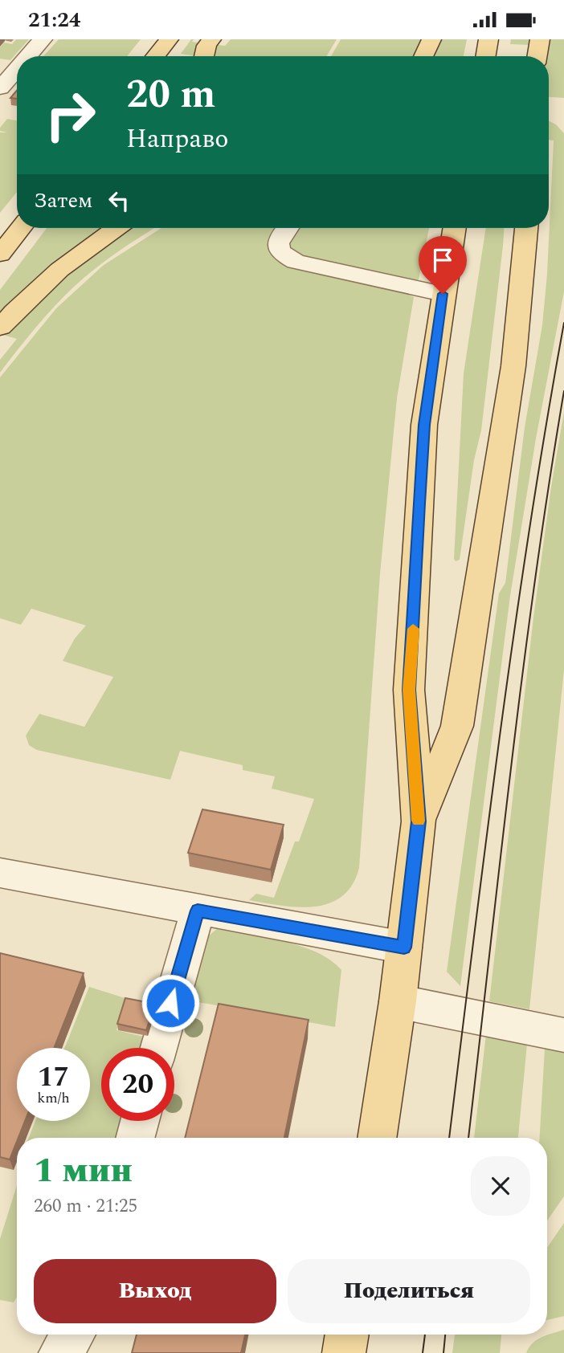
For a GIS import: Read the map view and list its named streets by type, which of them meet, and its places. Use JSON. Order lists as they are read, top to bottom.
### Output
{
  "page": {
    "status": "21:24",
    "turn": ["20 m", "Направо"],
    "then": "Затем",
    "speed": "17 km/h",
    "limit": "20",
    "heading": ["1 мин", "260 m · 21:25"],
    "buttons": ["Выход", "Поделиться"]
  }
}
